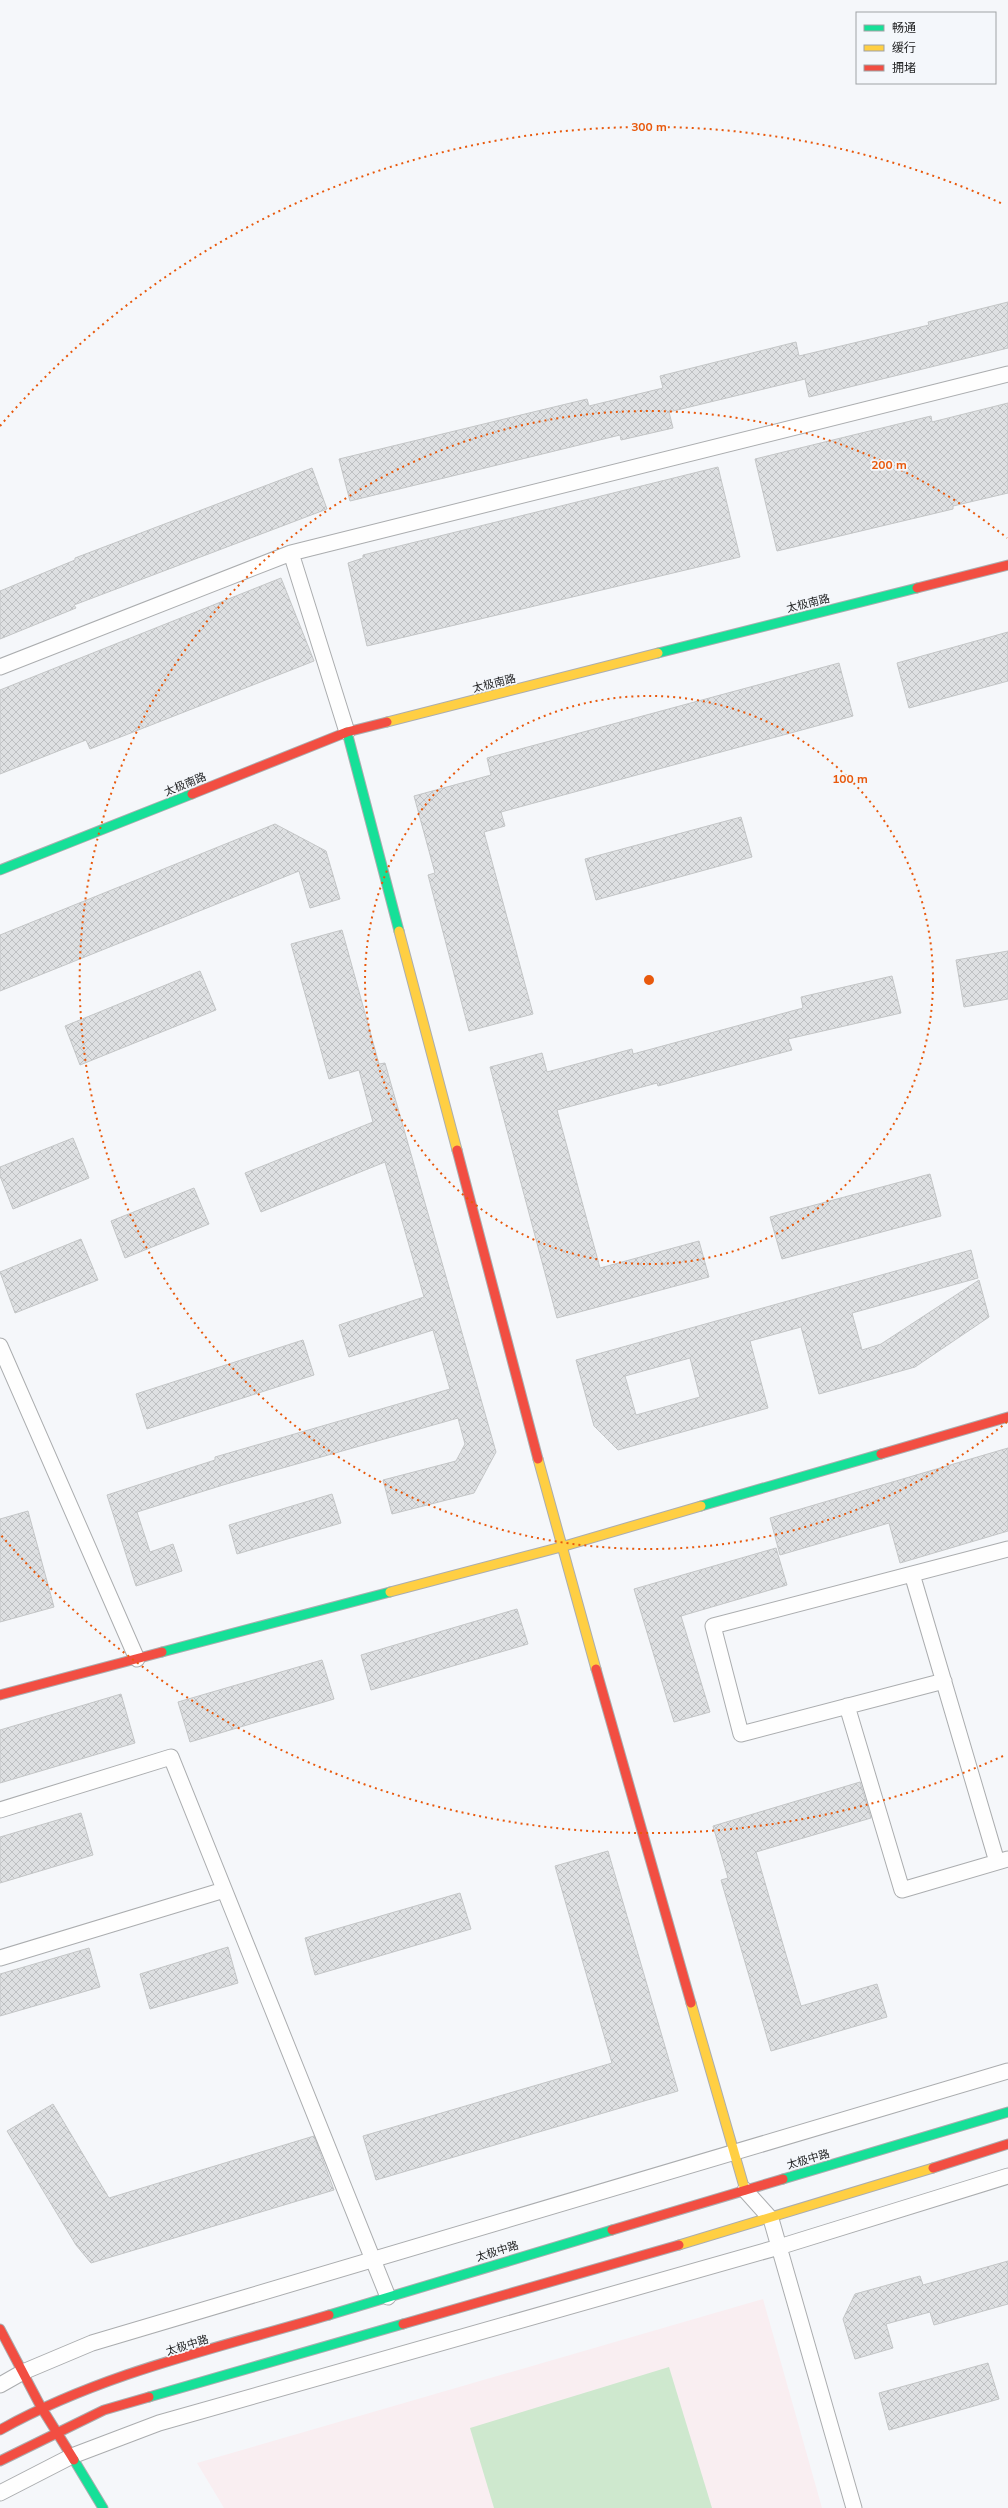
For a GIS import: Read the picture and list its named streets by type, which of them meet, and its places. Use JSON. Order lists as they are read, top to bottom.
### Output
{
  "streets": {
    "main road": ["太极南路", "太极中路"]
  },
  "legend": ["畅通", "缓行", "拥堵"],
  "rings": ["300 m", "200 m", "100 m"]
}
